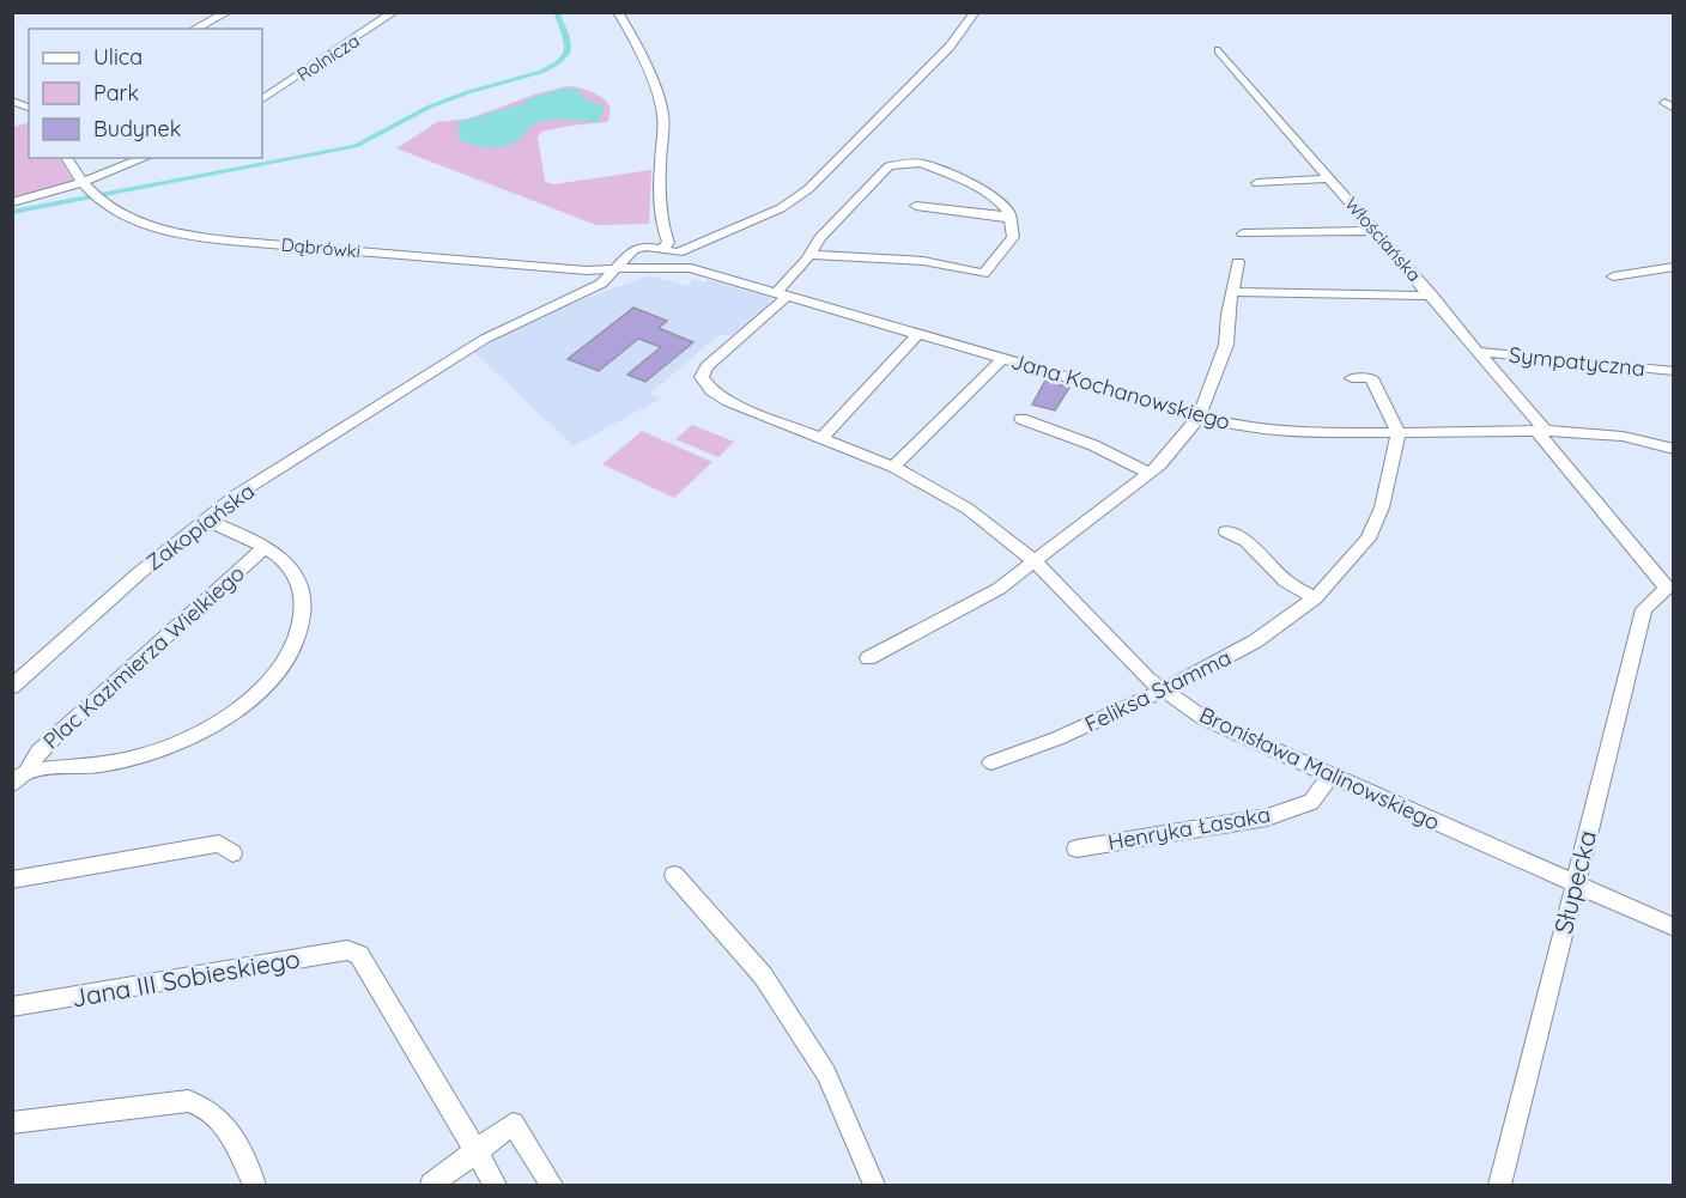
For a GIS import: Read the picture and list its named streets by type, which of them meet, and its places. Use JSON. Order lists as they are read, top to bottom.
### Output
{
  "streets": {
    "street": [
      "Rolnicza",
      "Włościańska",
      "Dąbrówki",
      "Sympatyczna",
      "Jana Kochanowskiego",
      "Zakopiańska",
      "Plac Kazimierza Wielkiego",
      "Feliksa Stamma",
      "Bronisława Malinowskiego",
      "Henryka Łasaka",
      "Słupecka",
      "Jana III Sobieskiego"
    ]
  },
  "crossings": [
    ["Włościańska", "Sympatyczna"],
    ["Włościańska", "Jana Kochanowskiego"],
    ["Włościańska", "Słupecka"],
    ["Dąbrówki", "Jana Kochanowskiego"],
    ["Dąbrówki", "Zakopiańska"],
    ["Jana Kochanowskiego", "Feliksa Stamma"],
    ["Jana Kochanowskiego", "Bronisława Malinowskiego"],
    ["Jana Kochanowskiego", "Słupecka"],
    ["Feliksa Stamma", "Bronisława Malinowskiego"],
    ["Bronisława Malinowskiego", "Henryka Łasaka"],
    ["Bronisława Malinowskiego", "Słupecka"]
  ],
  "legend": ["Ulica", "Park", "Budynek"]
}
